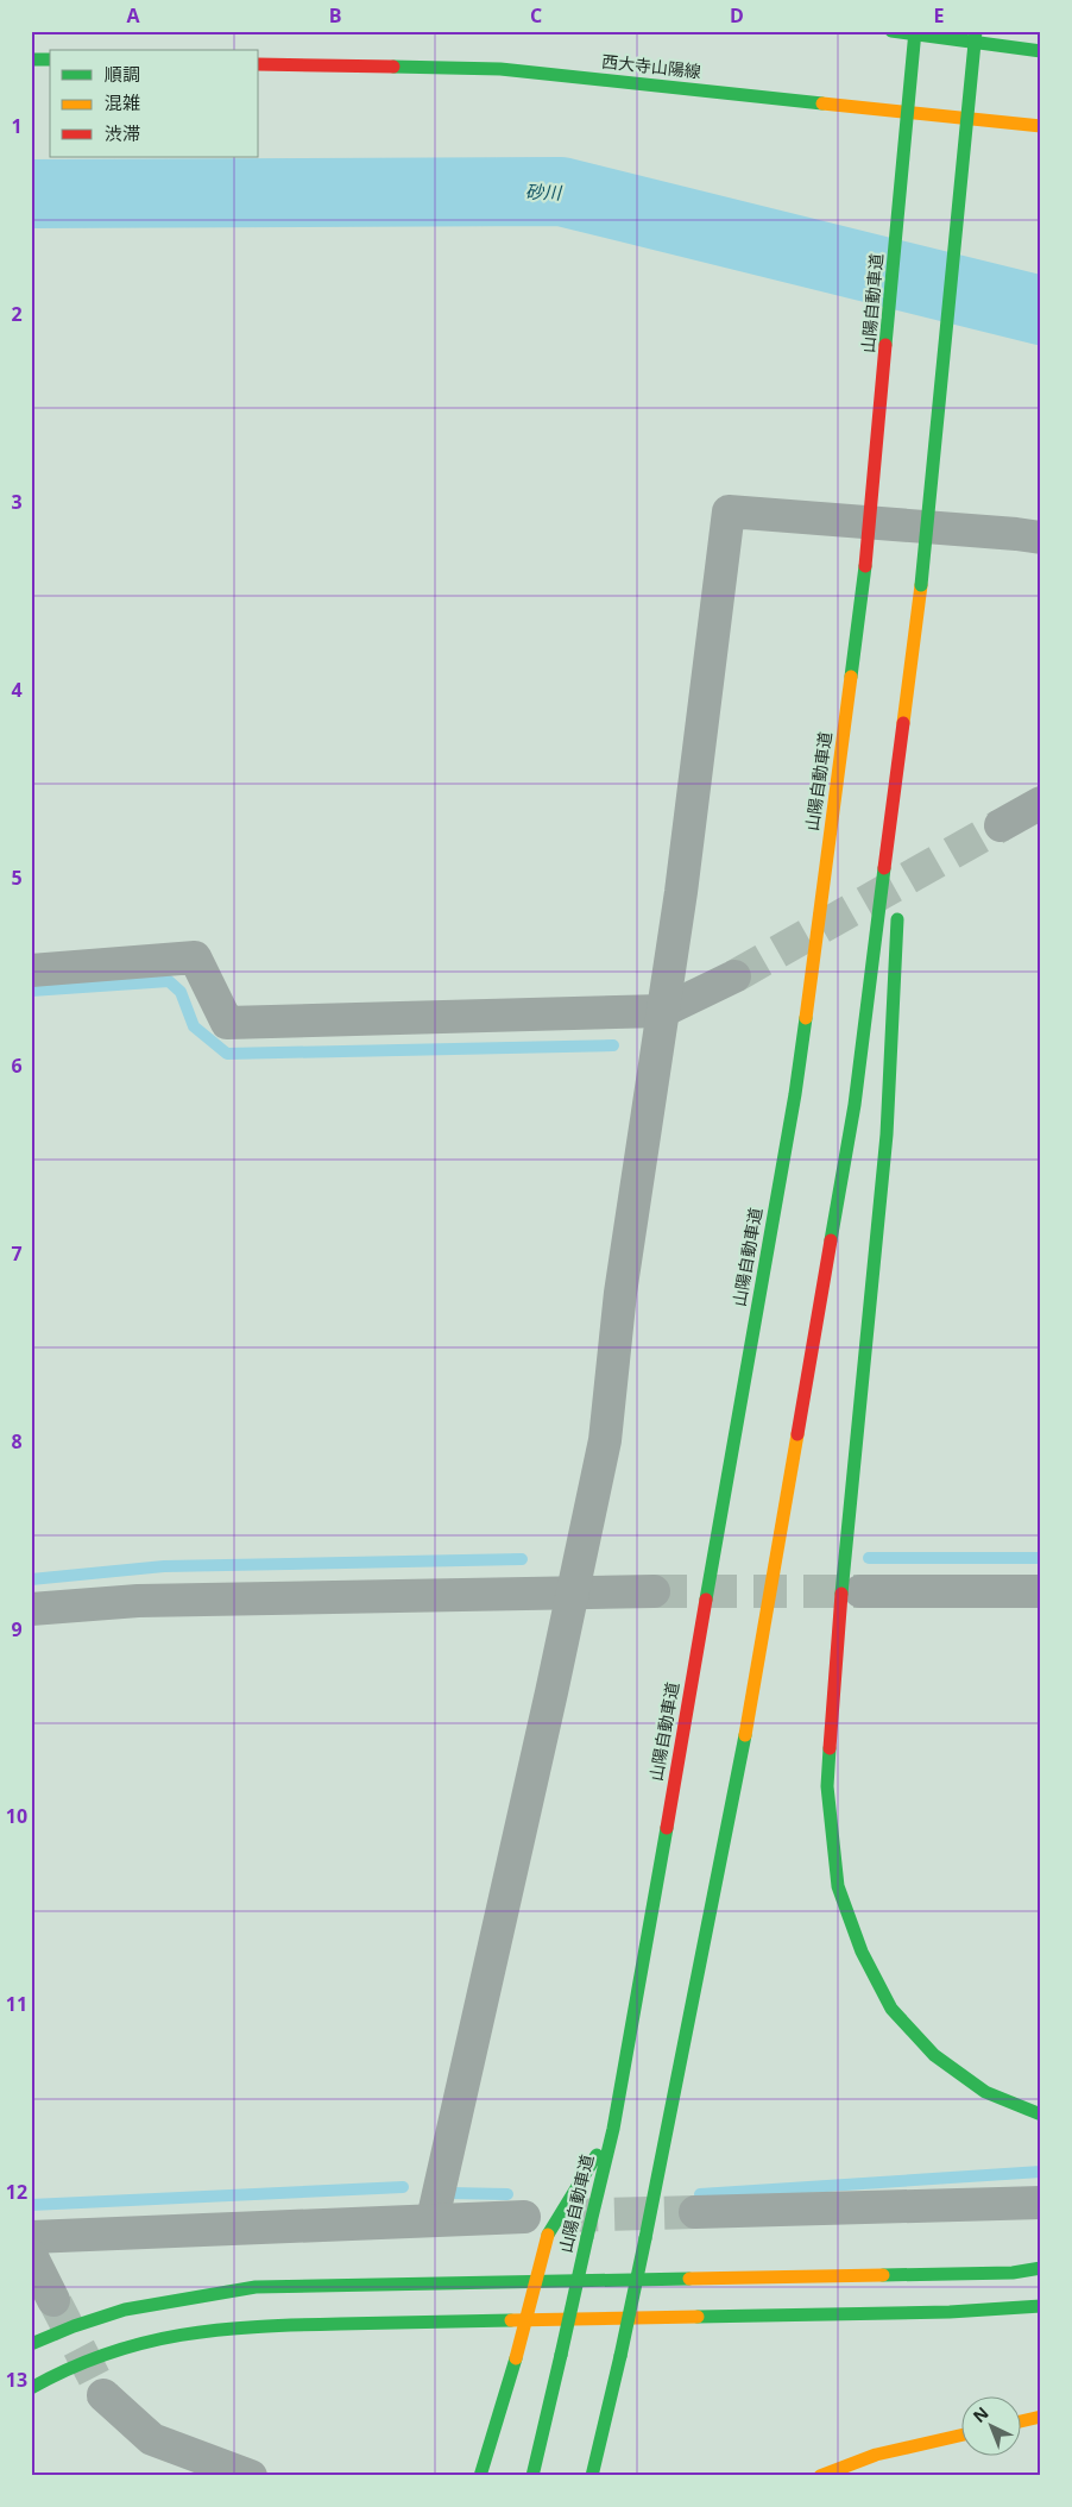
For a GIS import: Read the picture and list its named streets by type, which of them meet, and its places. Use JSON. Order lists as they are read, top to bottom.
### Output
{
  "streets": {
    "main road": ["西大寺山陽線", "山陽自動車道"]
  },
  "water": ["砂川"],
  "legend": ["順調", "混雑", "渋滞"],
  "north": "top left",
  "grid": {
    "columns": [
      "A",
      "B",
      "C",
      "D",
      "E"
    ],
    "rows": [
      "1",
      "2",
      "3",
      "4",
      "5",
      "6",
      "7",
      "8",
      "9",
      "10",
      "11",
      "12",
      "13"
    ]
  }
}
